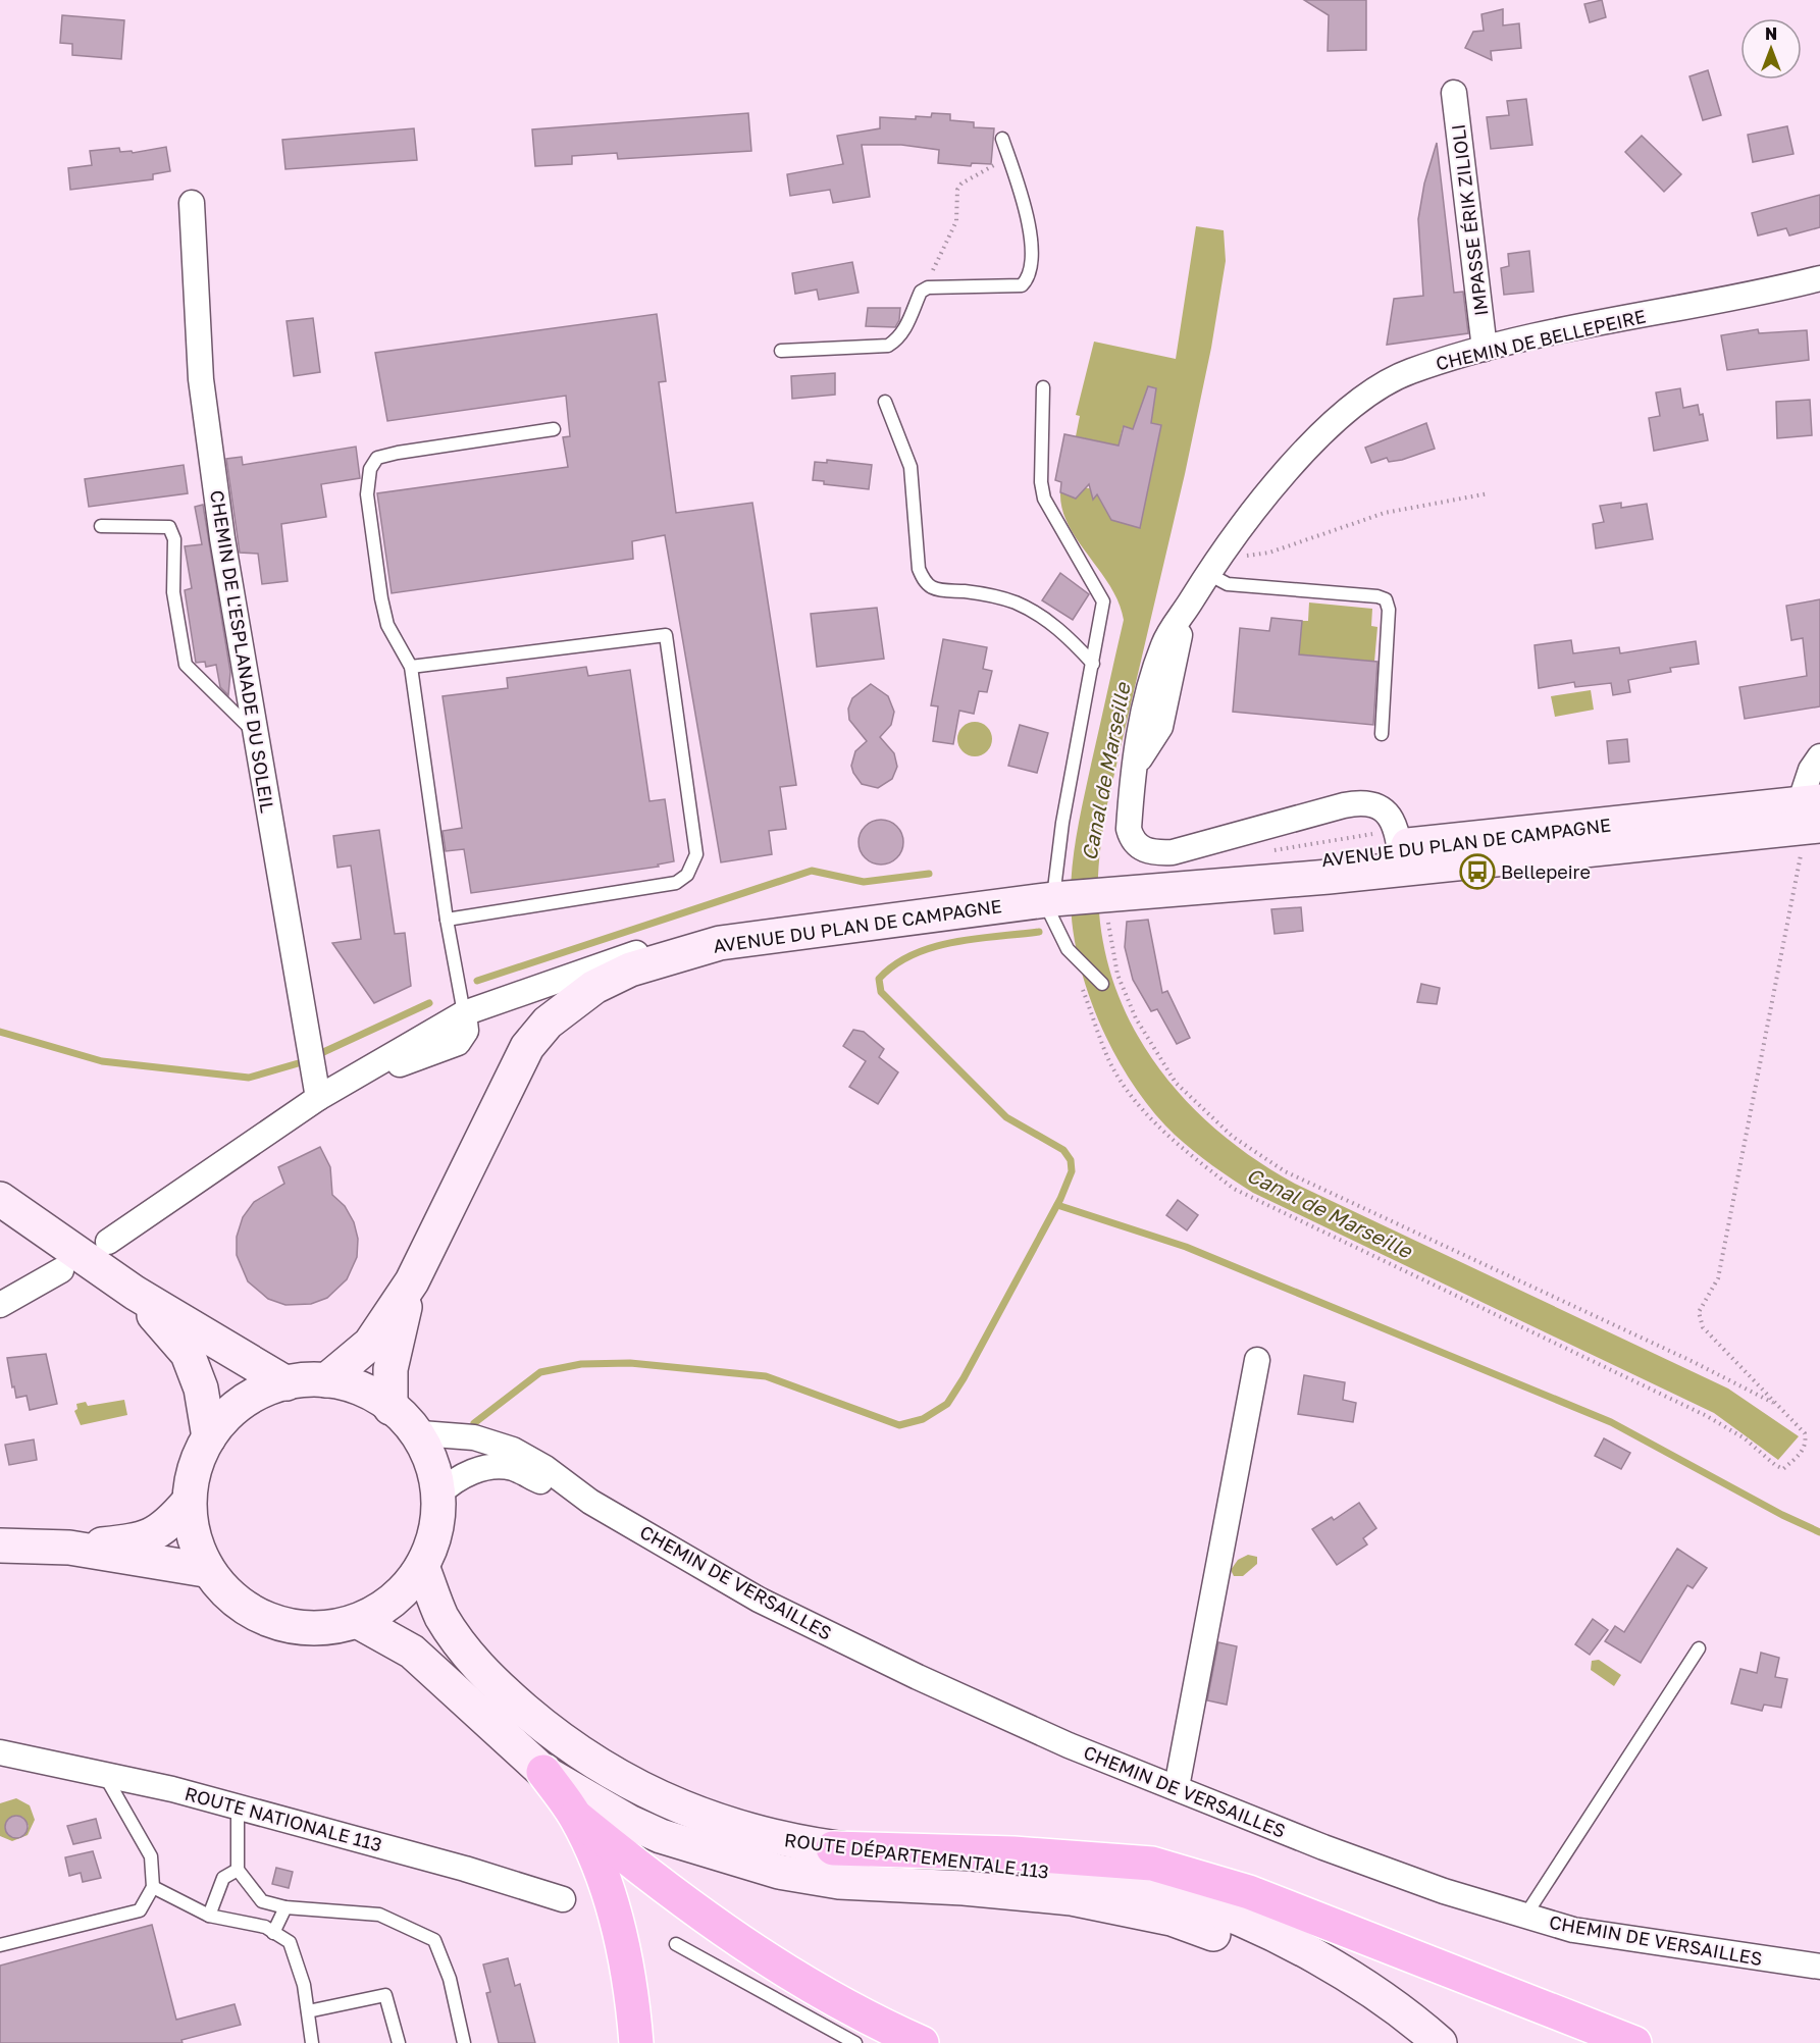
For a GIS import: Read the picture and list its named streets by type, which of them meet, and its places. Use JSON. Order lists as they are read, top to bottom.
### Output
{
  "streets": {
    "main road": ["AVENUE DU PLAN DE CAMPAGNE", "ROUTE DÉPARTEMENTALE 113"],
    "street": [
      "IMPASSE ÉRIK ZILIOLI",
      "CHEMIN DE BELLEPEIRE",
      "CHEMIN DE L'ESPLANADE DU SOLEIL",
      "CHEMIN DE VERSAILLES",
      "ROUTE NATIONALE 113"
    ]
  },
  "crossings": [
    ["IMPASSE ÉRIK ZILIOLI", "CHEMIN DE BELLEPEIRE"],
    ["CHEMIN DE BELLEPEIRE", "AVENUE DU PLAN DE CAMPAGNE"]
  ],
  "water": ["Canal de Marseille"],
  "places": {
    "bus stop": ["Bellepeire"]
  },
  "north": "top"
}
